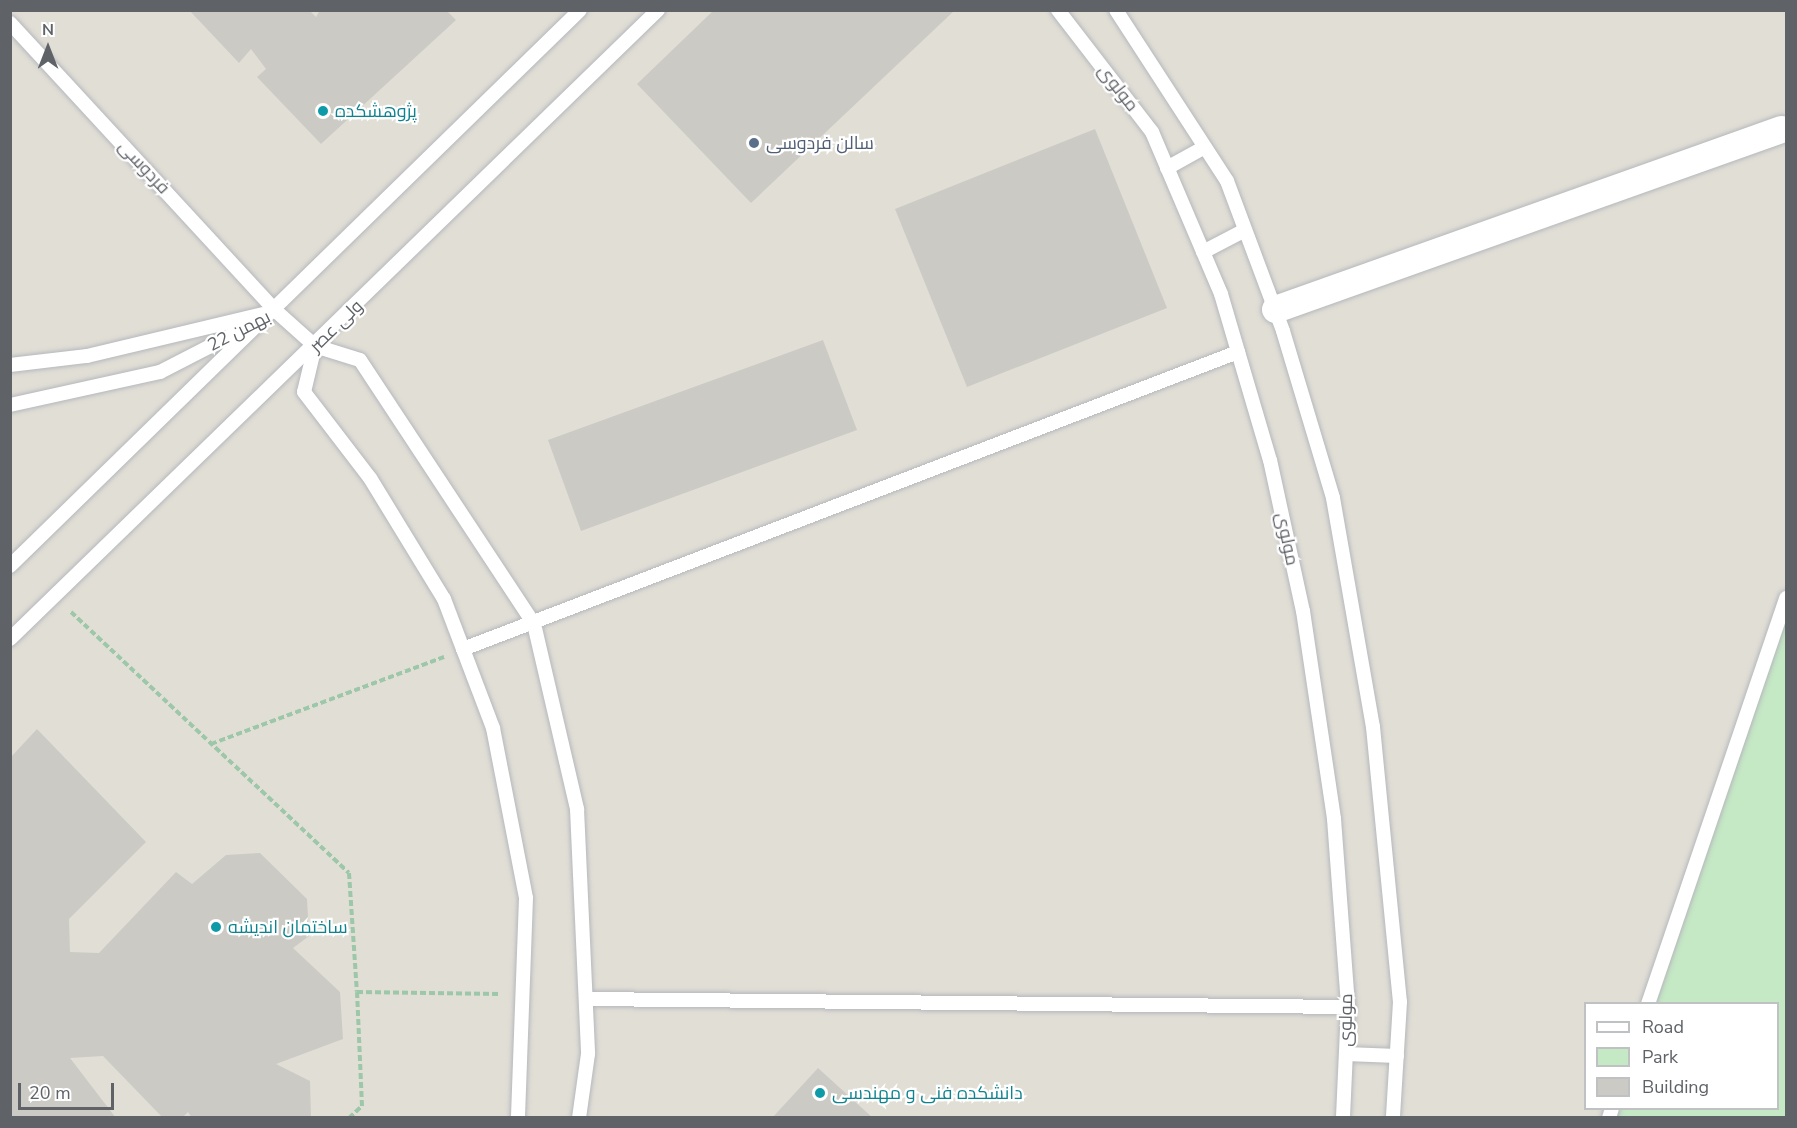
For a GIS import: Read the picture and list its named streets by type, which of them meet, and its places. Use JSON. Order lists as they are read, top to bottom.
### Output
{
  "streets": {
    "lane": [
      "مولوی",
      "فردوسی",
      "ولی عصر",
      "22 بهمن"
    ]
  },
  "crossings": [
    ["فردوسی", "ولی عصر"],
    ["فردوسی", "22 بهمن"]
  ],
  "places": [
    "پژوهشکده",
    "سالن فردوسی",
    "ساختمان اندیشه",
    "دانشکده فنی و مهندسی"
  ],
  "legend": ["Road", "Park", "Building"],
  "scale_bar": "20 m",
  "north": "top"
}
